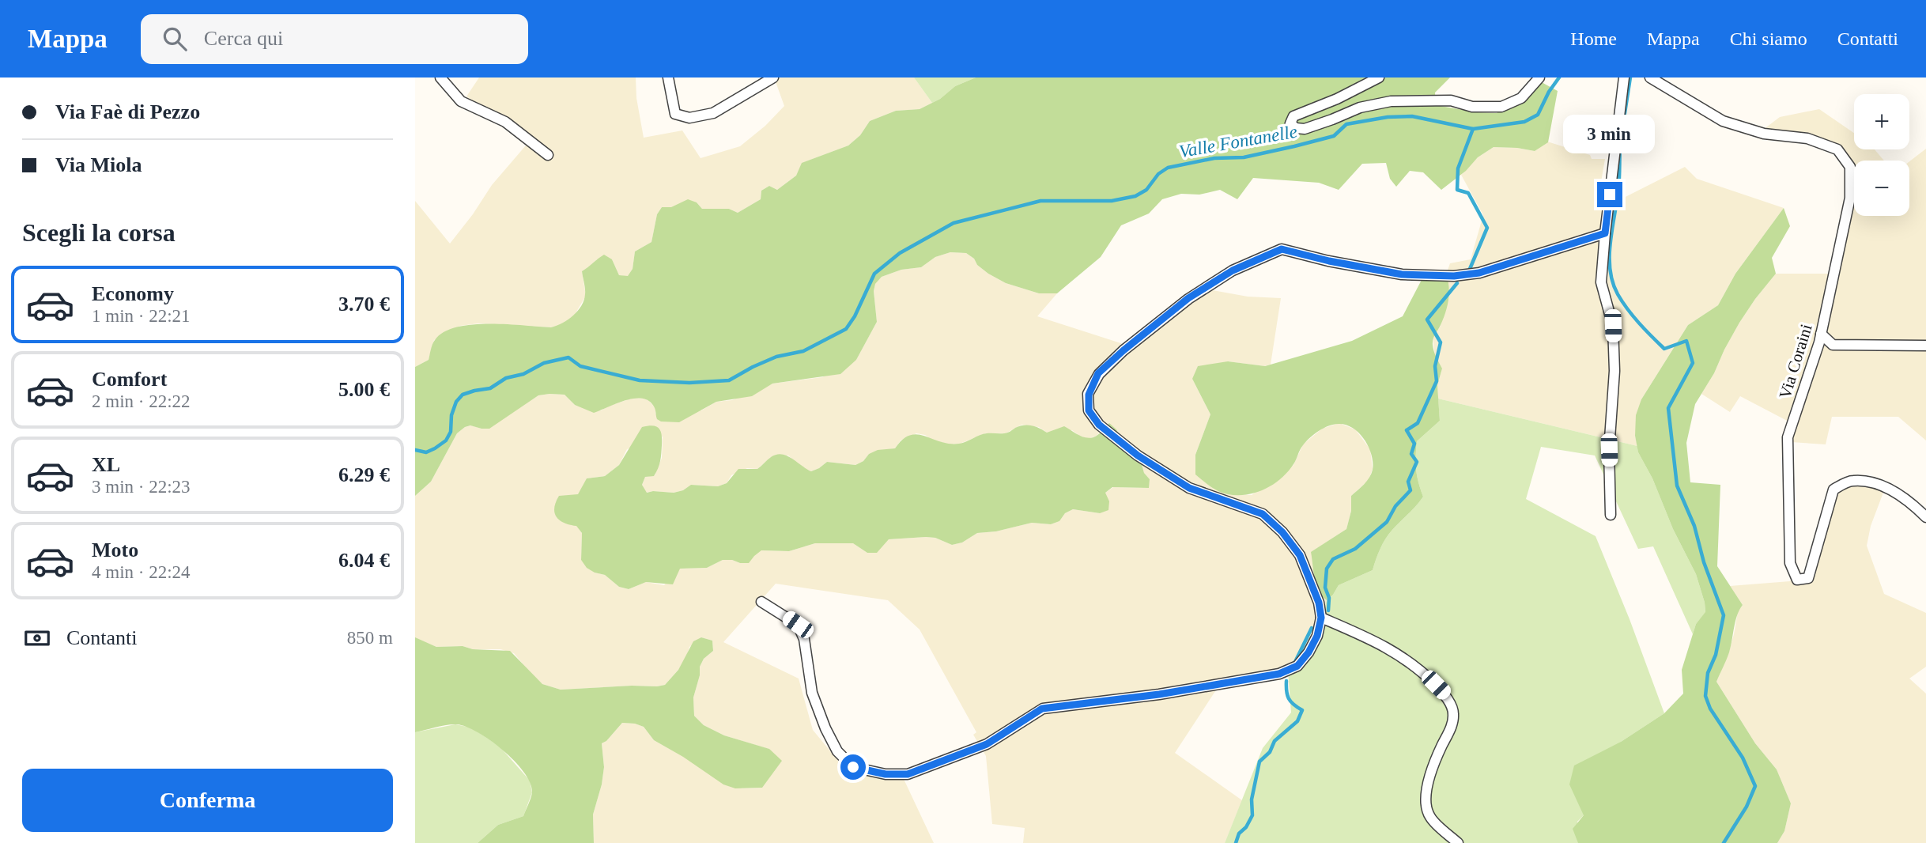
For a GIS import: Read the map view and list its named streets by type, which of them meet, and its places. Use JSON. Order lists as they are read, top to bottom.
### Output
{
  "streets": {
    "street": ["Via Coraini"]
  },
  "water": ["Valle Fontanelle"],
  "page": {
    "header": "Mappa",
    "search": "Cerca qui",
    "nav": [
      "Home",
      "Mappa",
      "Chi siamo",
      "Contatti"
    ],
    "banner": ["Via Faè di Pezzo", "Via Miola"],
    "map_buttons": ["+", "−"],
    "bubble": "3 min",
    "heading": "Scegli la corsa",
    "list": [
      {
        "name": "Economy",
        "note": "1 min · 22:21",
        "value": "3.70 €"
      },
      {
        "name": "Comfort",
        "note": "2 min · 22:22",
        "value": "5.00 €"
      },
      {
        "name": "XL",
        "note": "3 min · 22:23",
        "value": "6.29 €"
      },
      {
        "name": "Moto",
        "note": "4 min · 22:24",
        "value": "6.04 €"
      }
    ],
    "pay": ["Contanti", "850 m"],
    "buttons": "Conferma"
  }
}
